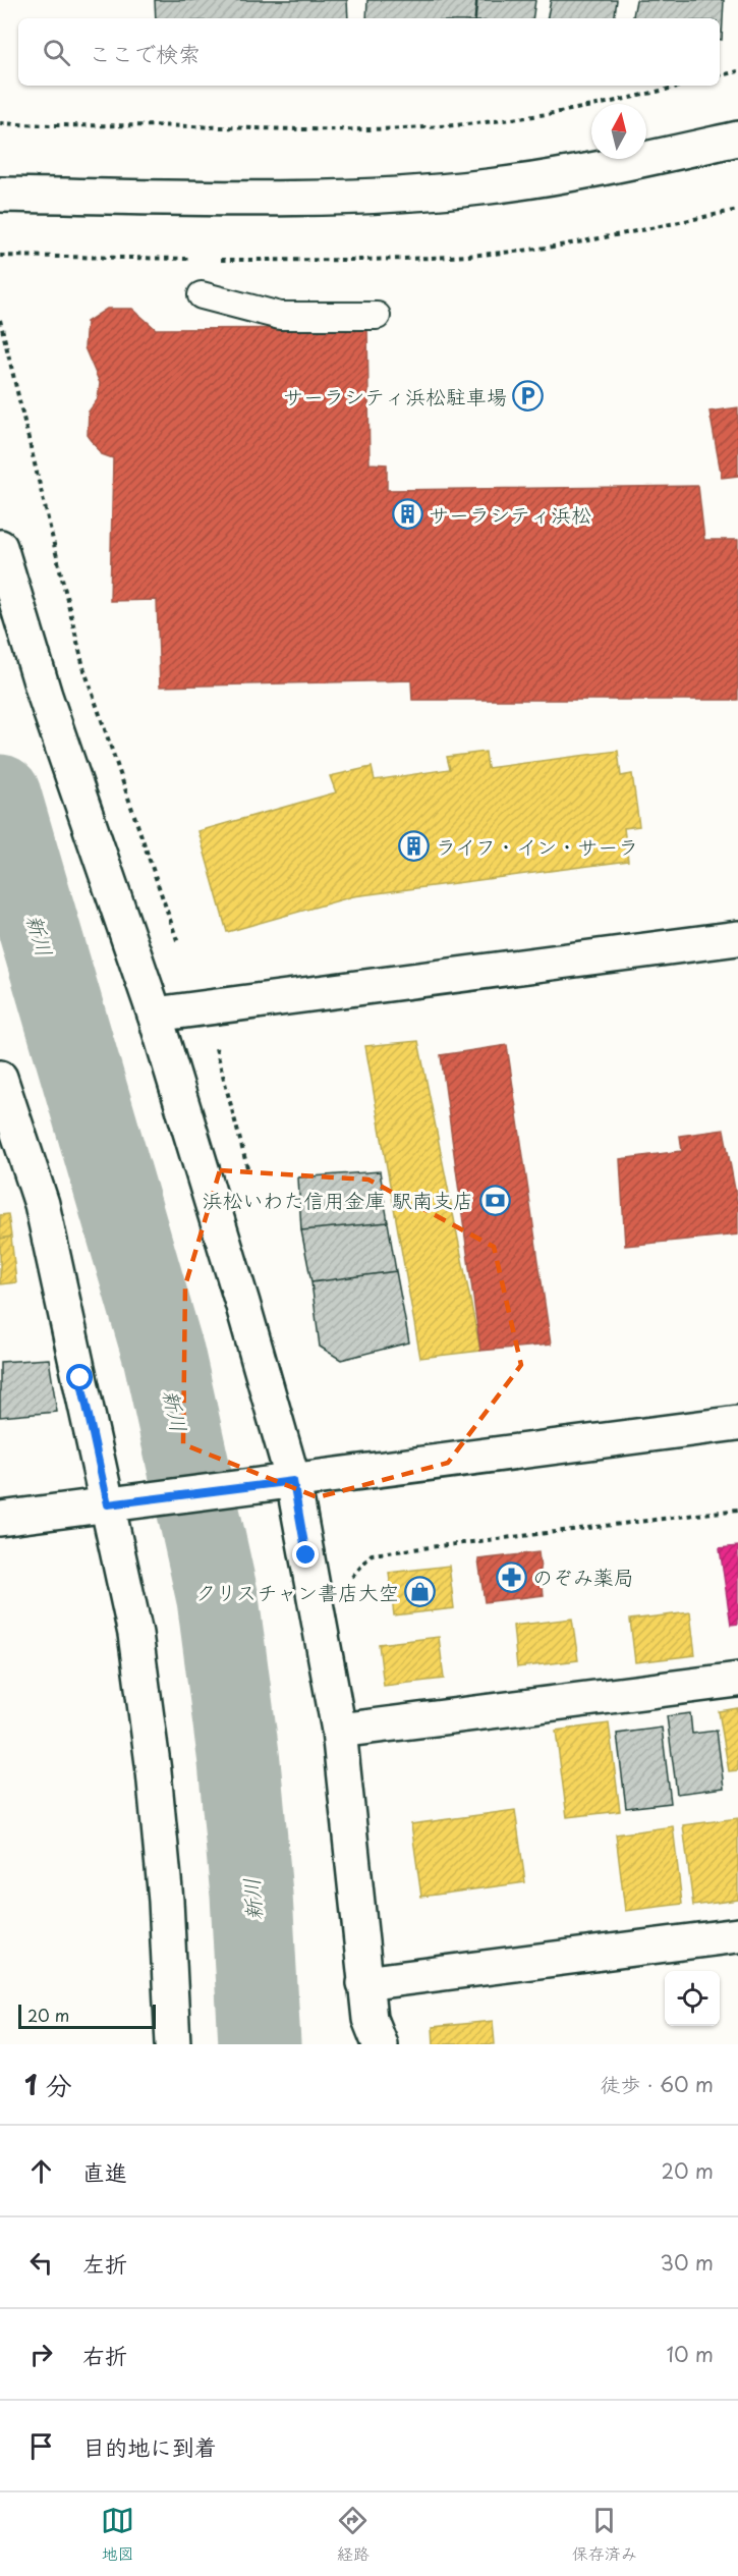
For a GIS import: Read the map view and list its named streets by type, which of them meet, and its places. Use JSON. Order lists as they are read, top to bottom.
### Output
{
  "water": ["新川"],
  "places": {
    "parking": ["サーラシティ浜松駐車場"],
    "building": ["サーラシティ浜松", "ライフ・イン・サーラ"],
    "bank": ["浜松いわた信用金庫 駅南支店"],
    "pharmacy": ["のぞみ薬局"],
    "shop": ["クリスチャン書店大空"]
  },
  "scale_bar": "20 m",
  "north": "top",
  "page": {
    "search": "ここで検索",
    "scale": "20 m",
    "heading": ["1 分", "徒歩 · 60 m"],
    "list": [
      ["直進", "20 m"],
      ["左折", "30 m"],
      ["右折", "10 m"],
      "目的地に到着"
    ],
    "nav": ["地図", "経路", "保存済み"]
  }
}
